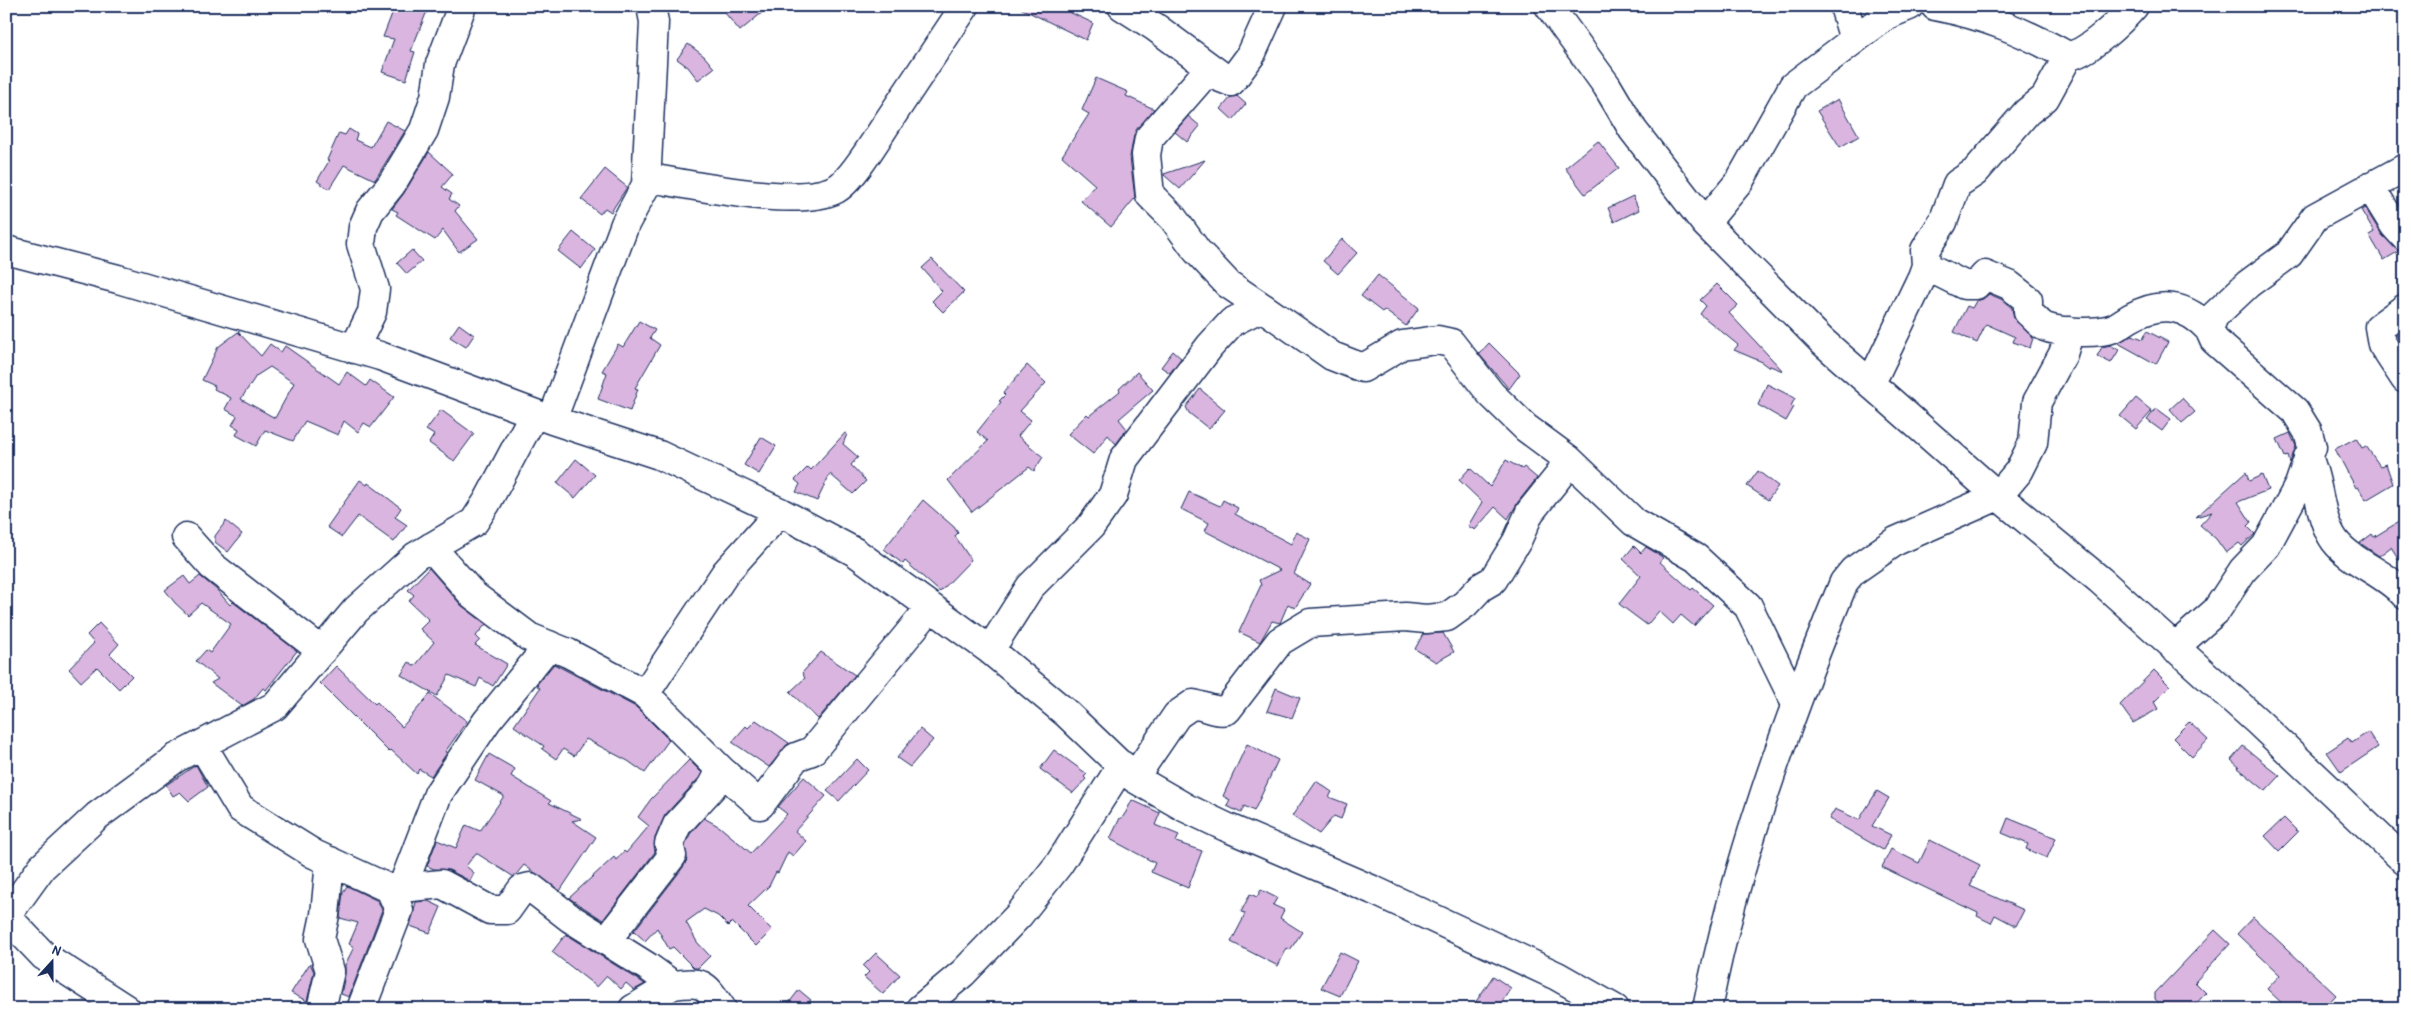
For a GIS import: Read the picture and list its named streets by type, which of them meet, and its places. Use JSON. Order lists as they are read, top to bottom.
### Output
{
  "north": "top"
}
